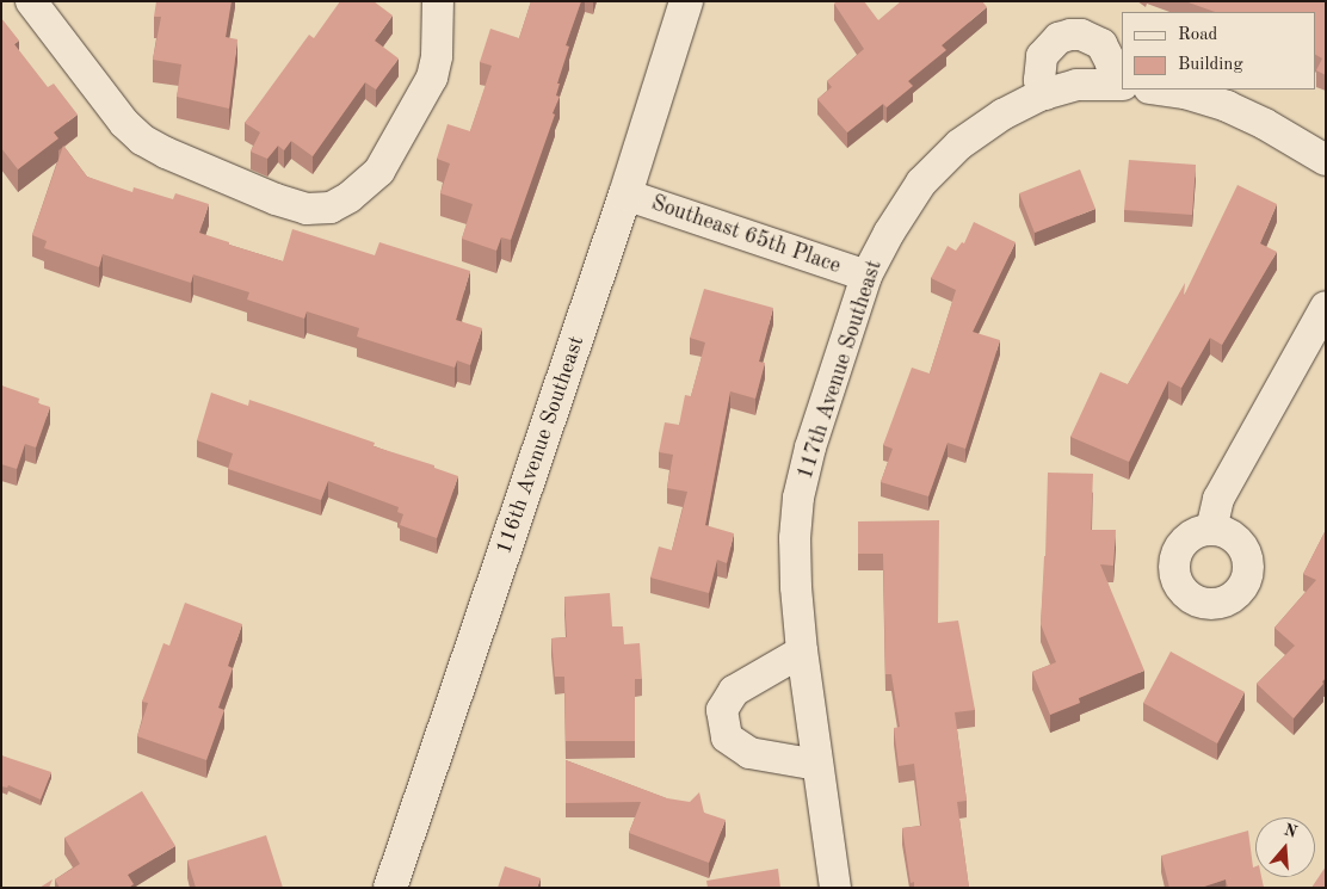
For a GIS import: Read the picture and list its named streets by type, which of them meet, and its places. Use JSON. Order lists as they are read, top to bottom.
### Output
{
  "streets": {
    "street": ["Southeast 65th Place", "117th Avenue Southeast", "116th Avenue Southeast"]
  },
  "crossings": [
    ["Southeast 65th Place", "117th Avenue Southeast"],
    ["Southeast 65th Place", "116th Avenue Southeast"]
  ],
  "legend": ["Road", "Building"],
  "north": "top"
}
